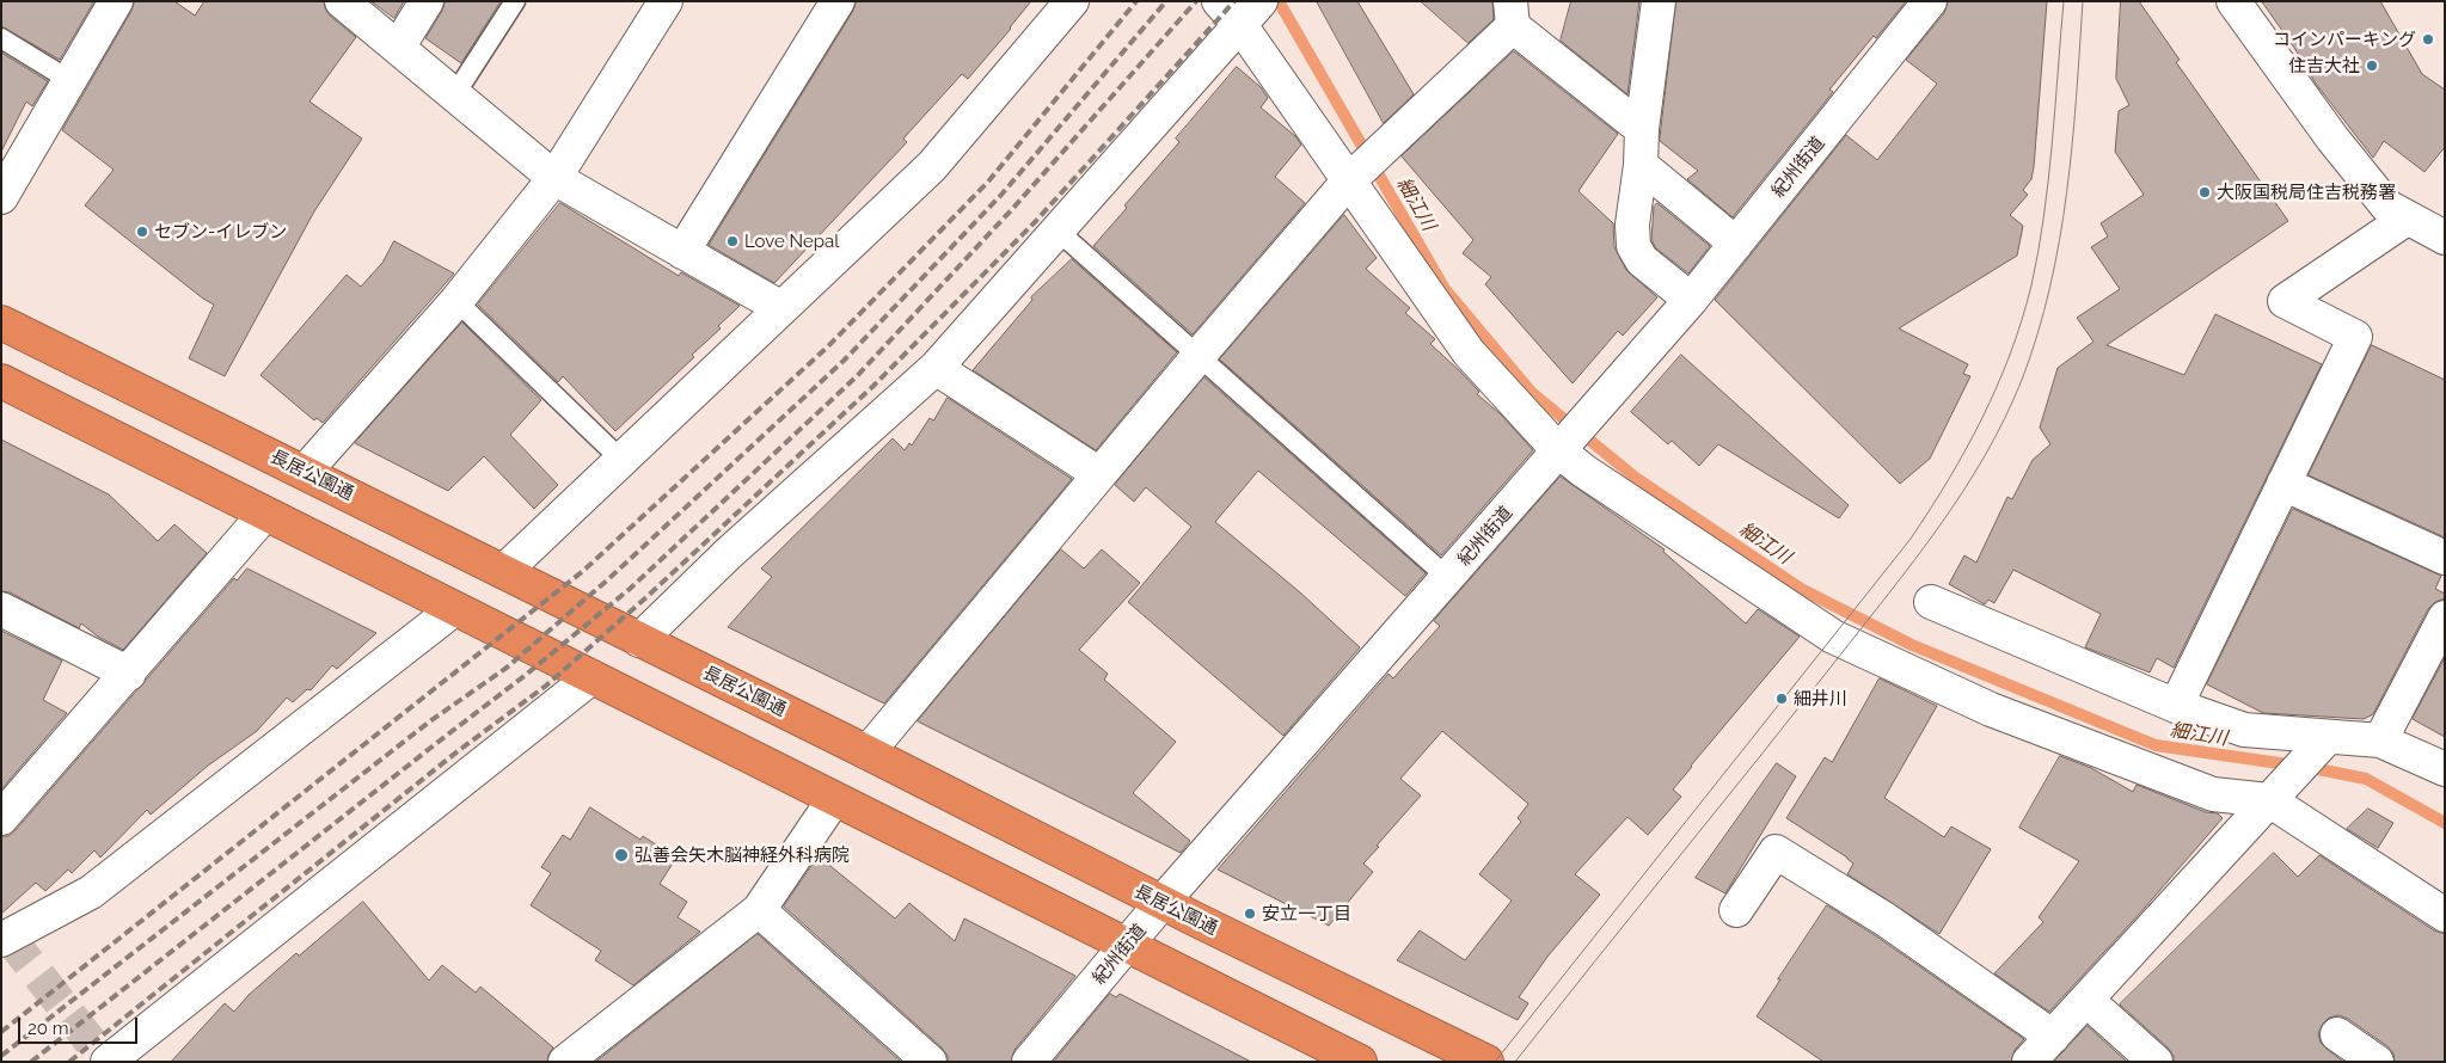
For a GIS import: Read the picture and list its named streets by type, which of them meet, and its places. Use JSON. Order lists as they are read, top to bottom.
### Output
{
  "streets": {
    "highway": ["長居公園通"],
    "street": ["紀州街道"]
  },
  "crossings": [
    ["紀州街道", "長居公園通"]
  ],
  "water": ["細江川"],
  "places": [
    "コインパーキング",
    "住吉大社",
    "大阪国税局住吉税務署",
    "セブン-イレブン",
    "Love Nepal",
    "細井川",
    "弘善会矢木脳神経外科病院",
    "安立一丁目"
  ],
  "scale_bar": "20 m"
}
